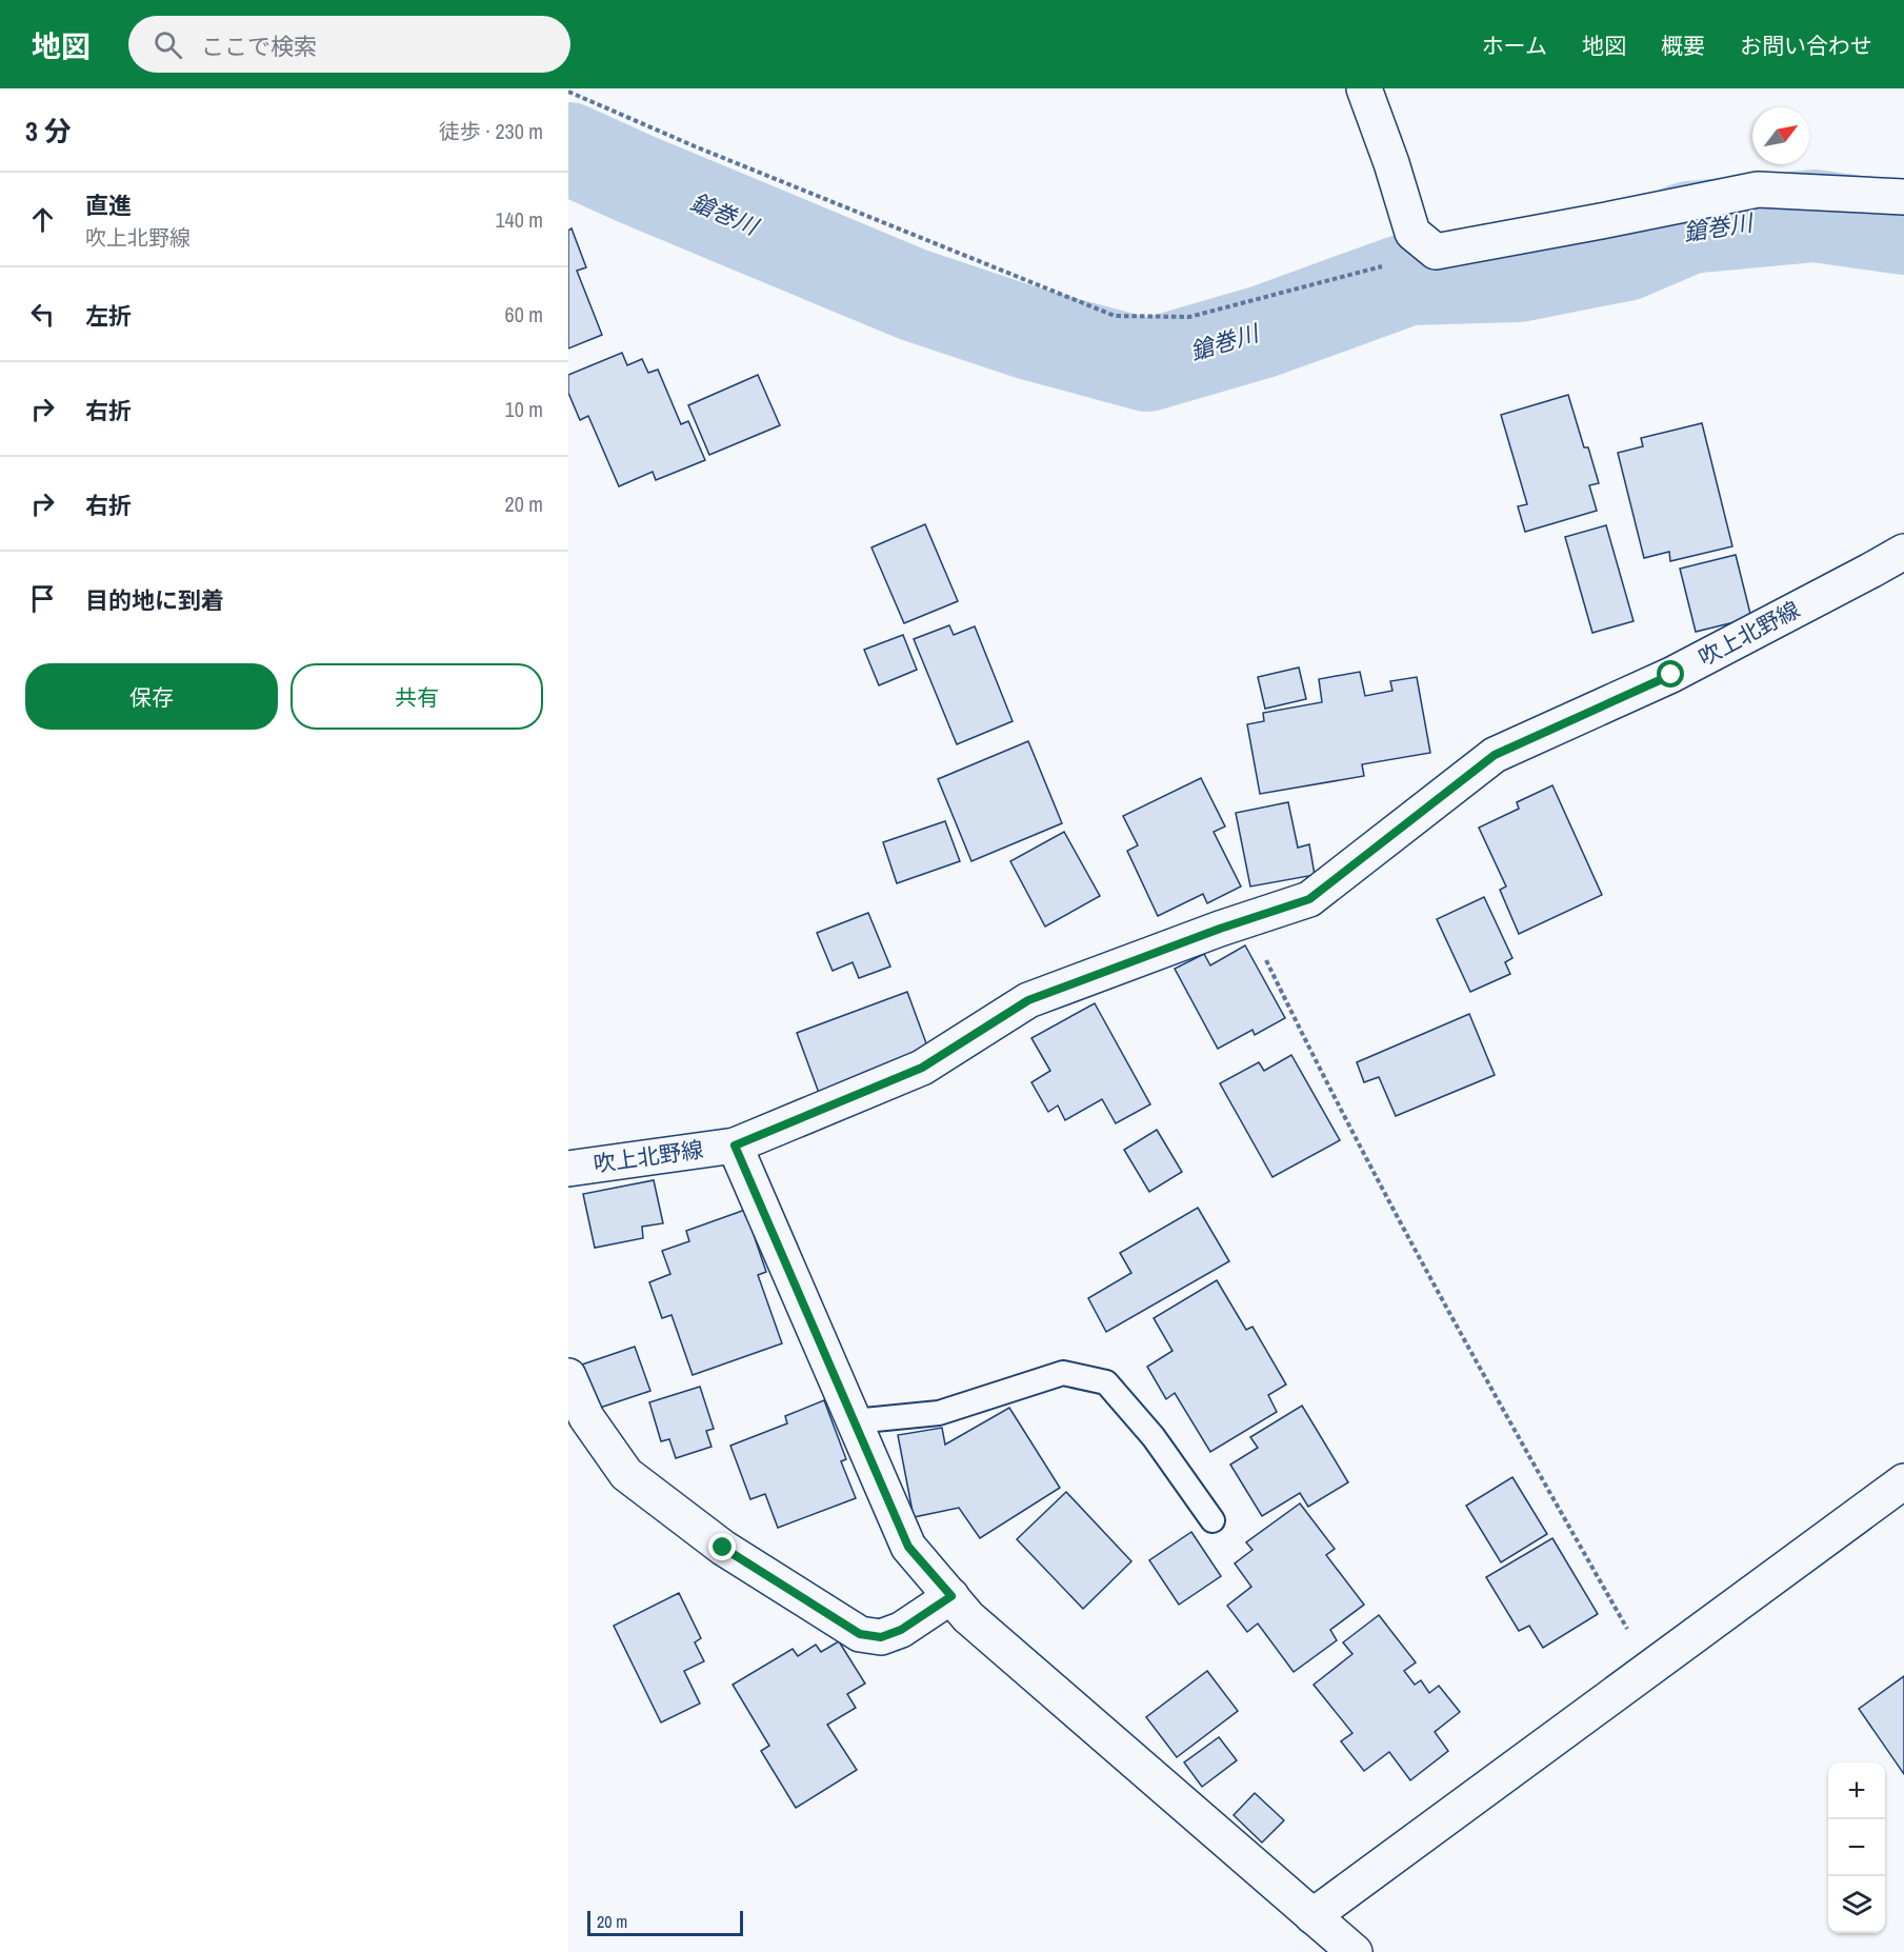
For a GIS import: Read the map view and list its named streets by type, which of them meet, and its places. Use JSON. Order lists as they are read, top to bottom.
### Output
{
  "streets": {
    "street": ["吹上北野線"]
  },
  "water": ["鎗巻川"],
  "scale_bar": "20 m",
  "north": "top right",
  "page": {
    "header": "地図",
    "search": "ここで検索",
    "nav": [
      "ホーム",
      "地図",
      "概要",
      "お問い合わせ"
    ],
    "heading": ["3 分", "徒歩 · 230 m"],
    "list": [
      ["直進", "吹上北野線", "140 m"],
      ["左折", "60 m"],
      ["右折", "10 m"],
      ["右折", "20 m"],
      "目的地に到着"
    ],
    "buttons": ["保存", "共有"],
    "map_buttons": ["+", "−"],
    "scale": "20 m"
  }
}
